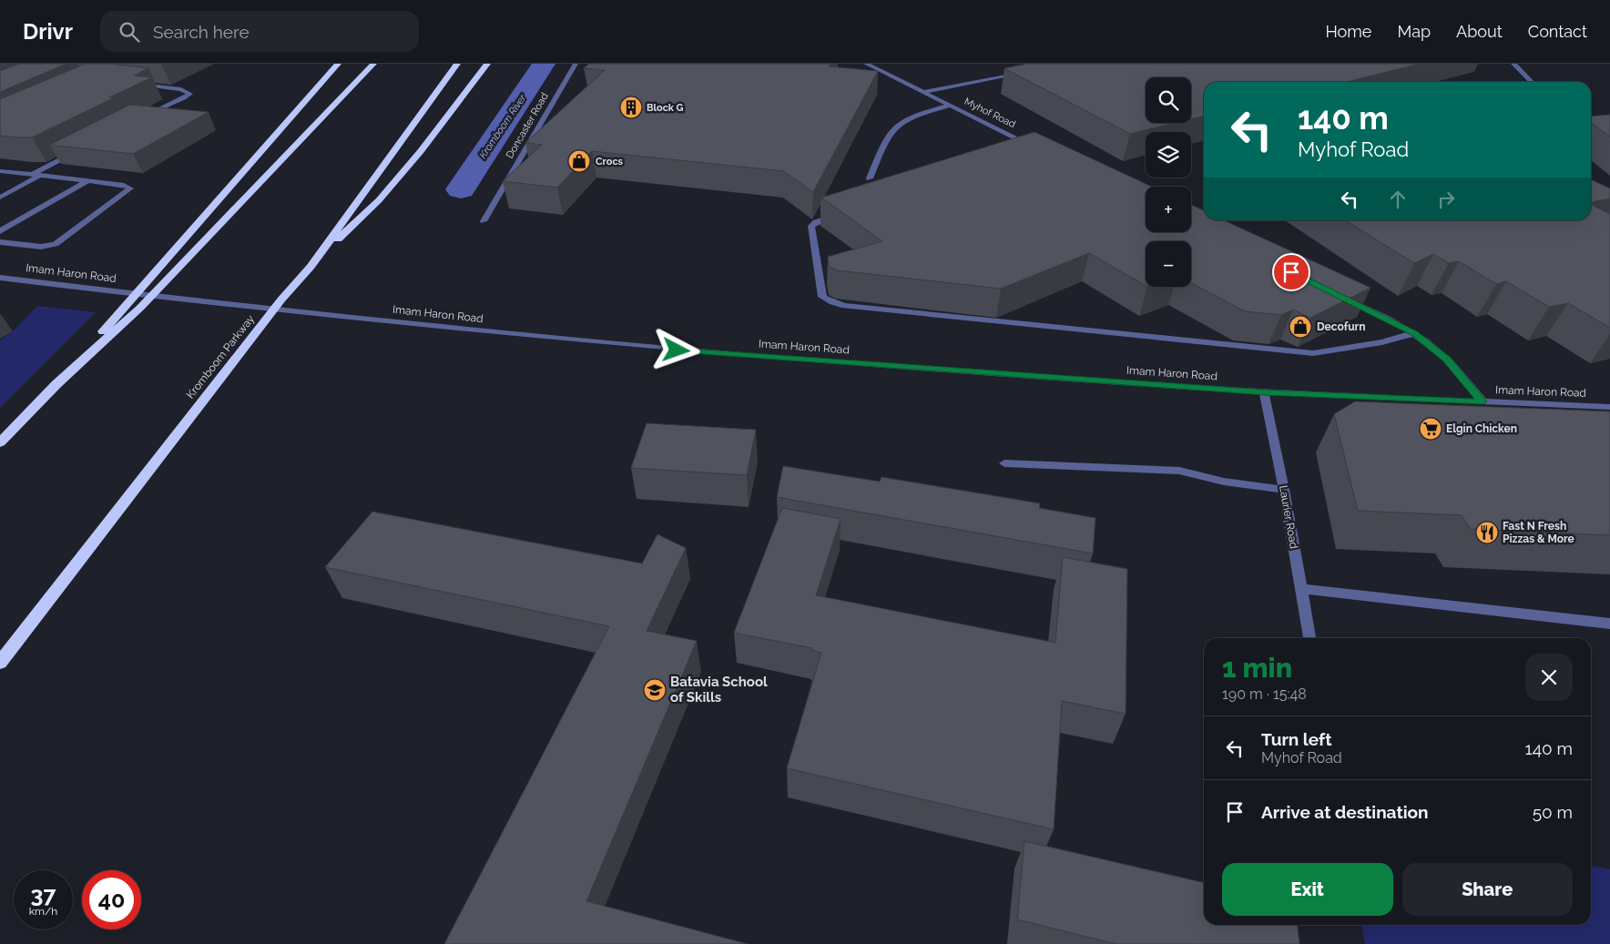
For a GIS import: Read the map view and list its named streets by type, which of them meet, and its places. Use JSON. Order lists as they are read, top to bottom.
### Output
{
  "streets": {
    "highway": ["Kromboom Parkway"],
    "street": [
      "Myhof Road",
      "Doncaster Road",
      "Imam Haron Road",
      "Laurier Road"
    ]
  },
  "crossings": [
    ["Imam Haron Road", "Laurier Road"]
  ],
  "water": ["Kromboom River"],
  "places": {
    "building": ["Block G"],
    "shop": ["Crocs", "Decofurn"],
    "supermarket": ["Elgin Chicken"],
    "restaurant": ["Fast N Fresh Pizzas & More"],
    "school or university": ["Batavia School of Skills"]
  },
  "page": {
    "header": "Drivr",
    "search": "Search here",
    "nav": [
      "Home",
      "Map",
      "About",
      "Contact"
    ],
    "map_buttons": ["+", "−"],
    "turn": ["140 m", "Myhof Road"],
    "heading": ["1 min", "190 m · 15:48"],
    "list": [
      {
        "name": "Turn left",
        "note": "Myhof Road",
        "value": "140 m"
      },
      {
        "name": "Arrive at destination",
        "value": "50 m"
      }
    ],
    "buttons": ["Exit", "Share"],
    "speed": "37 km/h",
    "limit": "40"
  }
}
